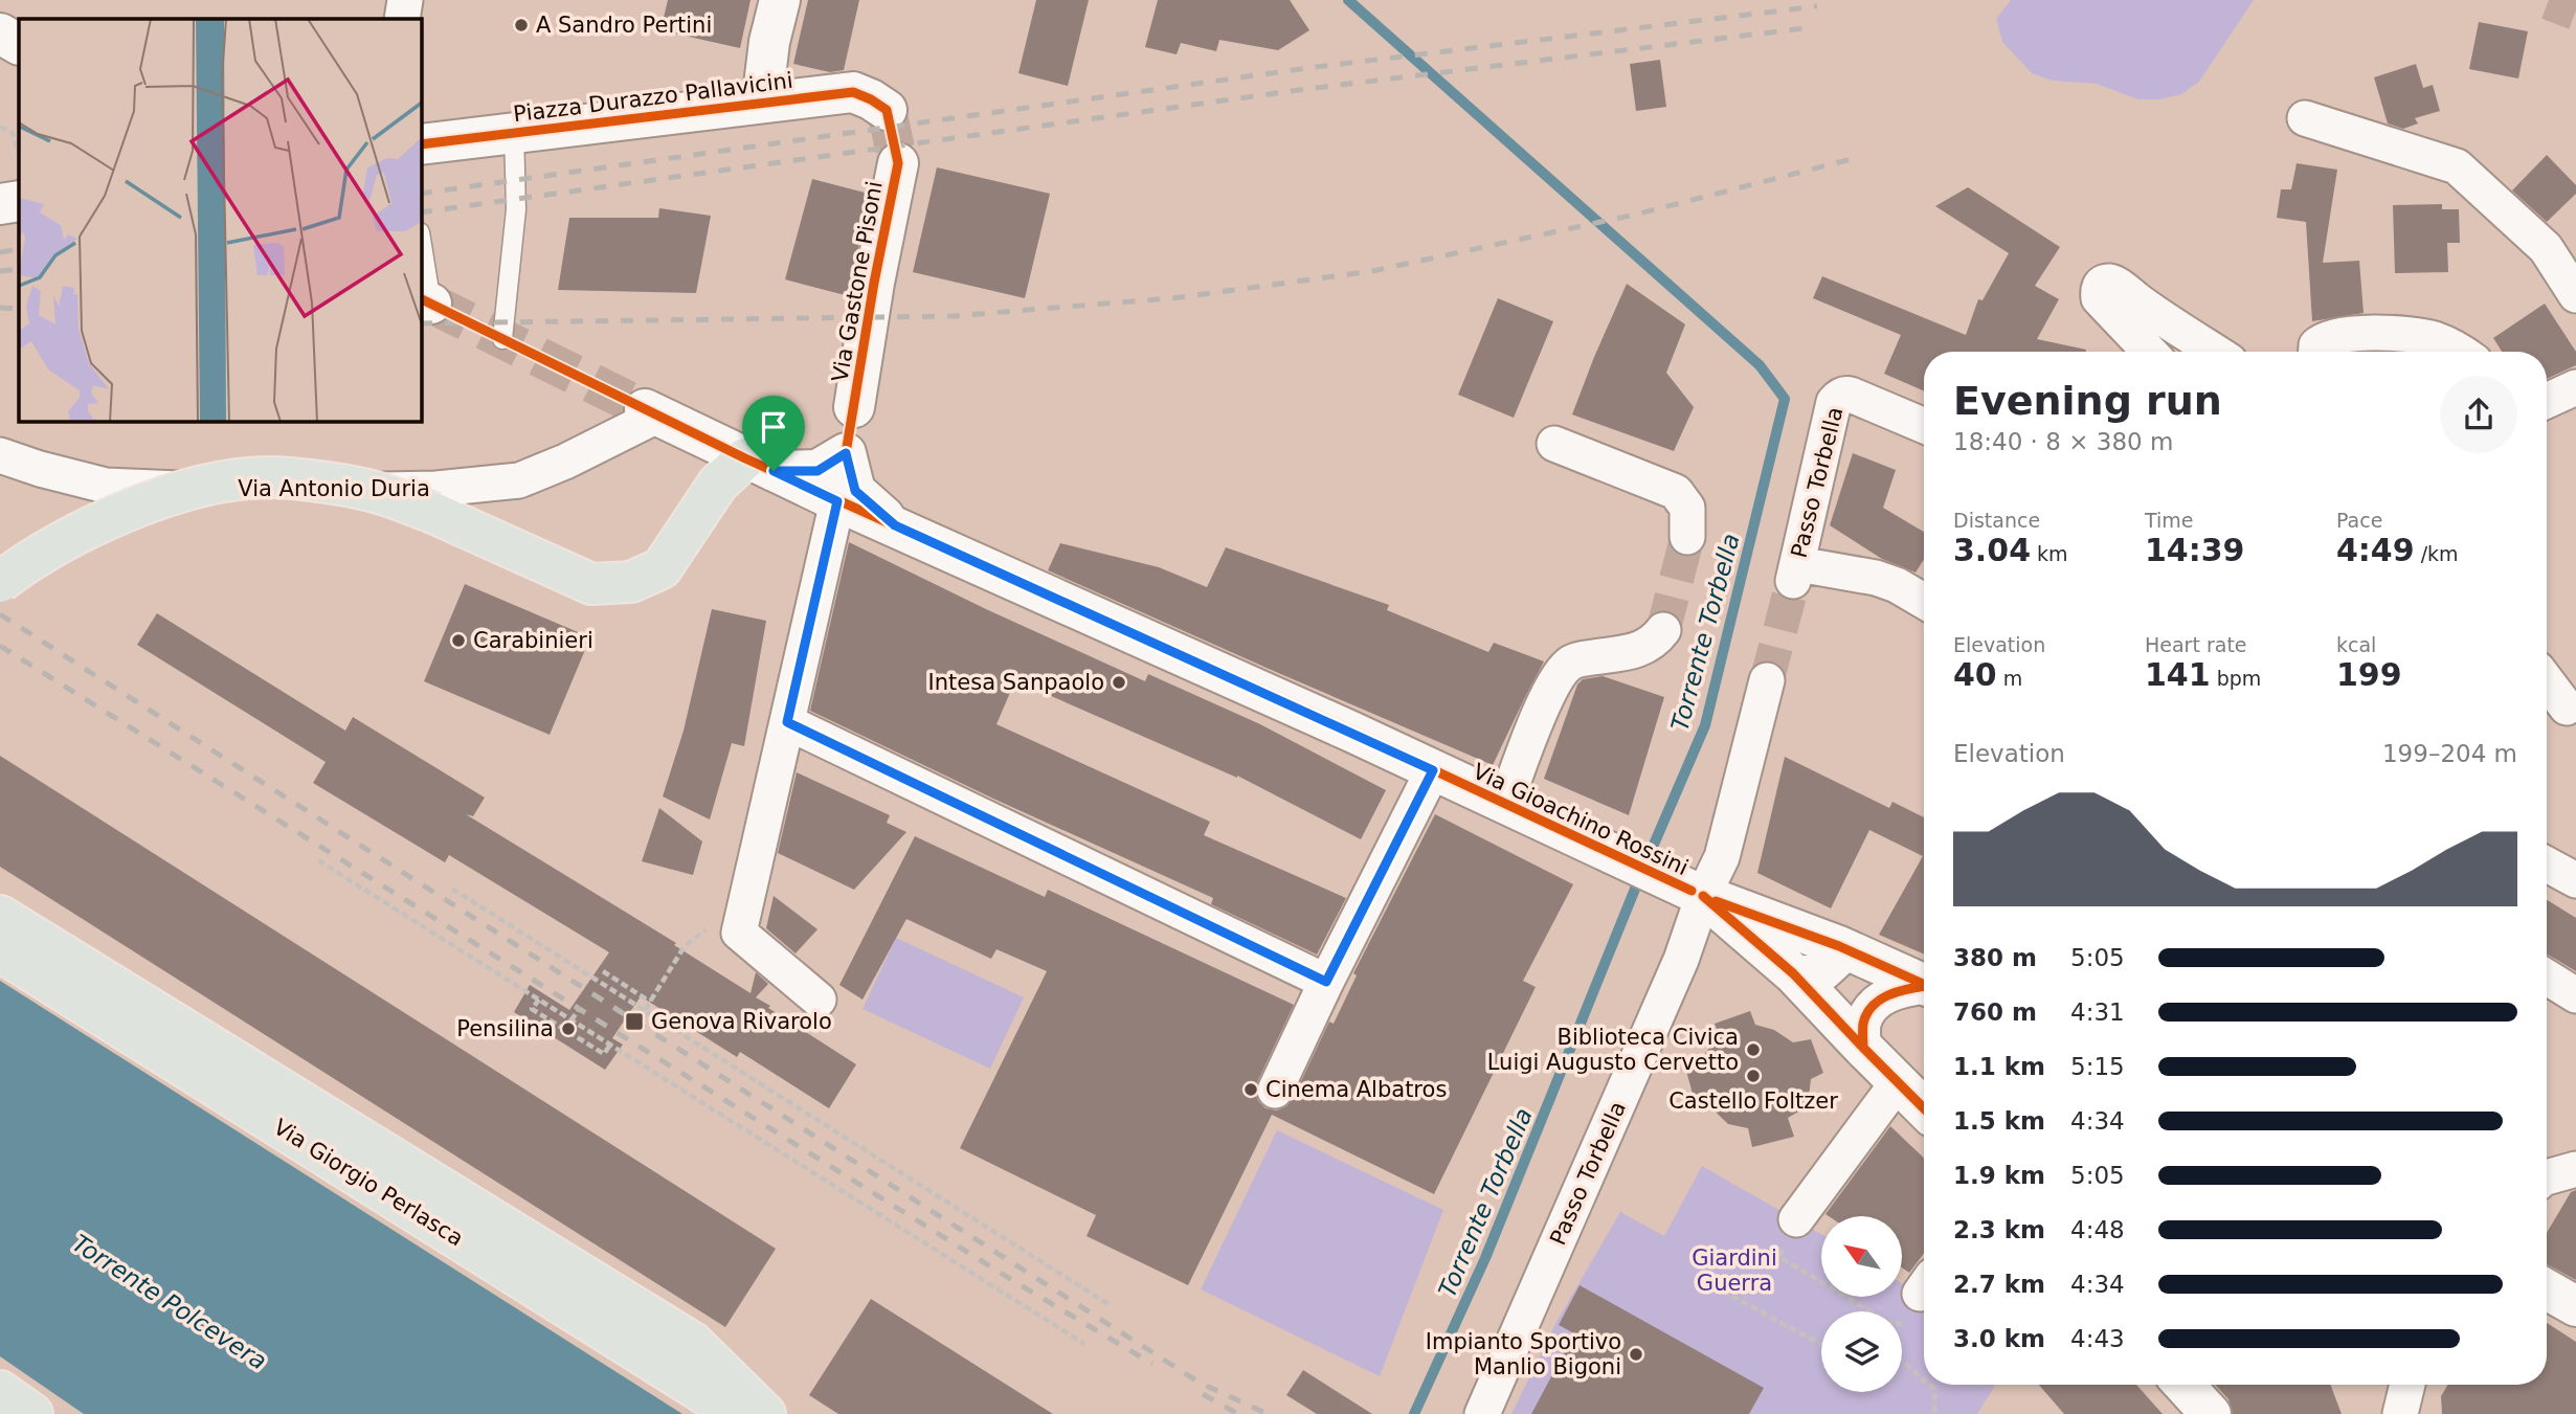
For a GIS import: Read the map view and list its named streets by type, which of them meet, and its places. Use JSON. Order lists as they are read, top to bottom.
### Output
{
  "streets": {
    "main road": [
      "Piazza Durazzo Pallavicini",
      "Via Gastone Pisoni",
      "Via Gioachino Rossini",
      "Via Giorgio Perlasca"
    ],
    "street": ["Passo Torbella", "Via Antonio Duria"]
  },
  "crossings": [
    ["Passo Torbella", "Via Gioachino Rossini"],
    ["Via Antonio Duria", "Via Gioachino Rossini"]
  ],
  "water": ["Torrente Torbella", "Torrente Polcevera"],
  "parks": ["Giardini Guerra"],
  "places": {
    "other": [
      "A Sandro Pertini",
      "Carabinieri",
      "Intesa Sanpaolo",
      "Pensilina",
      "Biblioteca Civica Luigi Augusto Cervetto",
      "Castello Foltzer",
      "Cinema Albatros",
      "Impianto Sportivo Manlio Bigoni"
    ],
    "transit": ["Genova Rivarolo"]
  },
  "north": "top left",
  "page": {
    "heading": ["Evening run", "18:40 · 8 × 380 m"],
    "stats": [
      ["Distance", "3.04 km"],
      ["Time", "14:39"],
      ["Pace", "4:49 /km"],
      ["Elevation", "40 m"],
      ["Heart rate", "141 bpm"],
      ["kcal", "199"]
    ],
    "chart": ["Elevation", "199–204 m"],
    "list": [
      {
        "name": "380 m",
        "note": "5:05"
      },
      {
        "name": "760 m",
        "note": "4:31"
      },
      {
        "name": "1.1 km",
        "note": "5:15"
      },
      {
        "name": "1.5 km",
        "note": "4:34"
      },
      {
        "name": "1.9 km",
        "note": "5:05"
      },
      {
        "name": "2.3 km",
        "note": "4:48"
      },
      {
        "name": "2.7 km",
        "note": "4:34"
      },
      {
        "name": "3.0 km",
        "note": "4:43"
      }
    ]
  }
}
